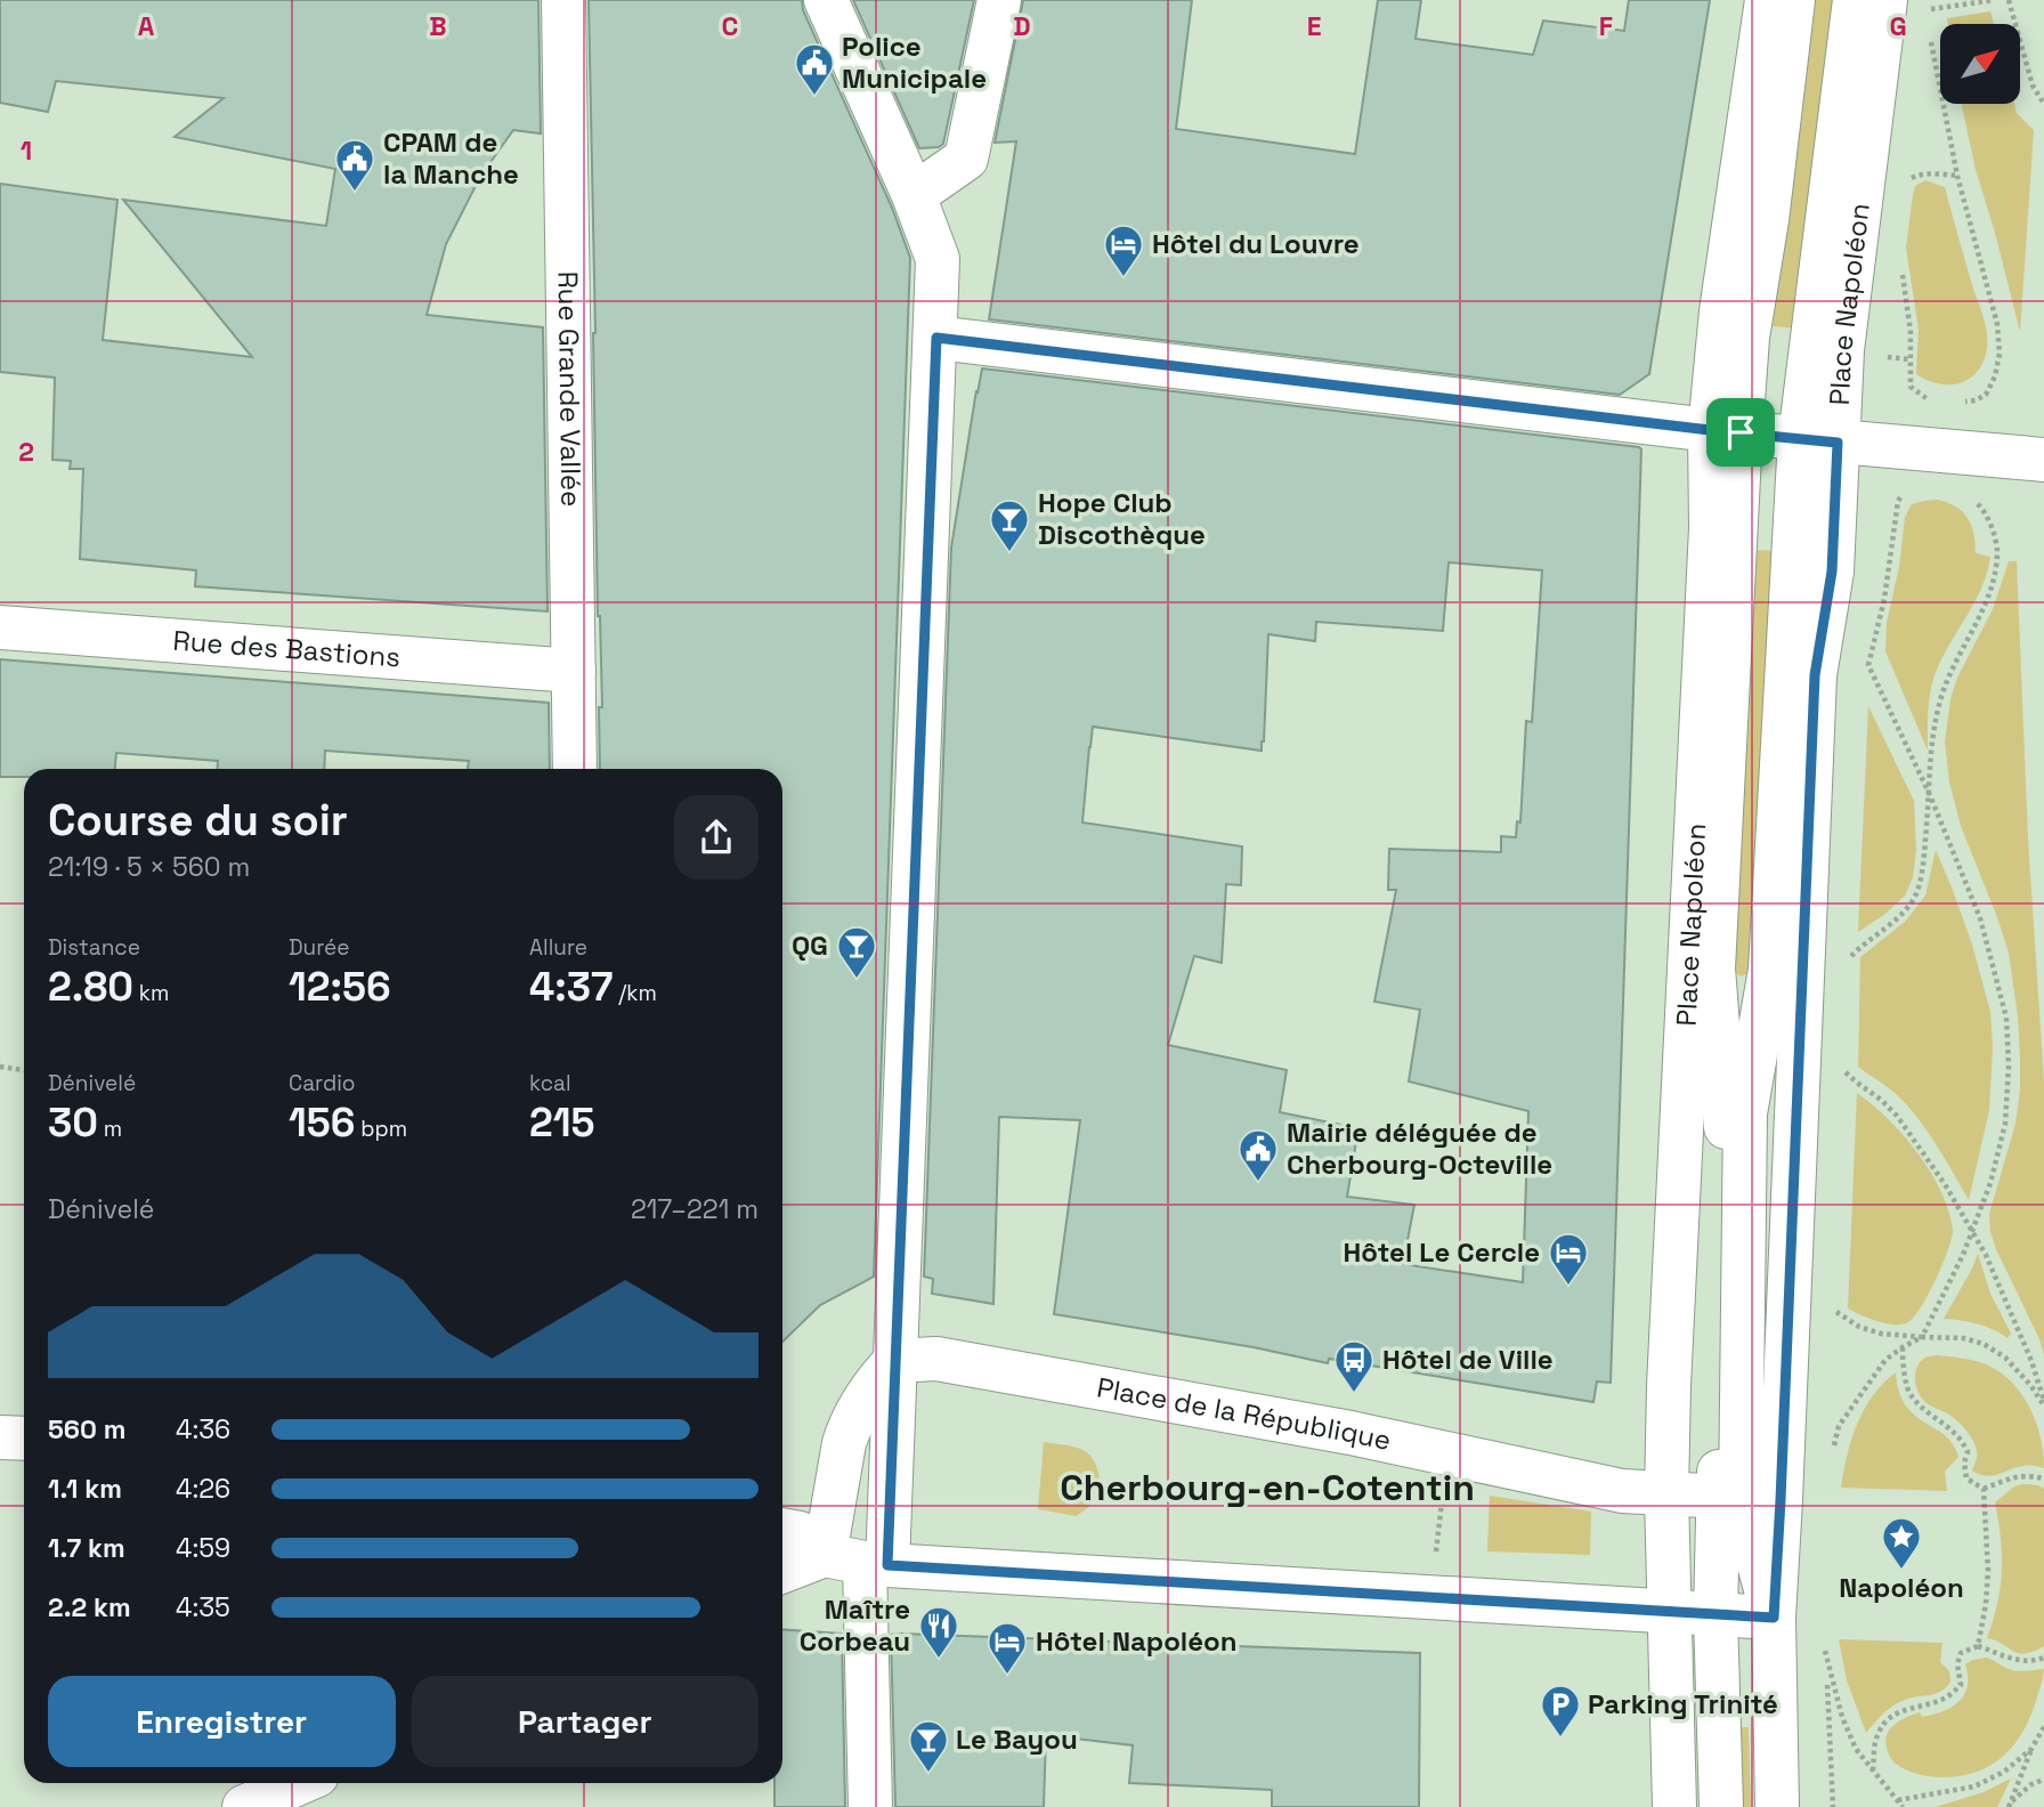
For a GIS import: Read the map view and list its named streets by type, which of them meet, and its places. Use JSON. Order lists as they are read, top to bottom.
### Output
{
  "streets": {
    "street": [
      "Place Napoléon",
      "Rue Grande Vallée",
      "Rue des Bastions",
      "Place de la République"
    ]
  },
  "crossings": [
    ["Place Napoléon", "Place de la République"],
    ["Rue Grande Vallée", "Rue des Bastions"]
  ],
  "districts": ["Cherbourg-en-Cotentin"],
  "places": {
    "public building": ["Police Municipale", "CPAM de la Manche", "Mairie déléguée de Cherbourg-Octeville"],
    "hotel": ["Hôtel du Louvre", "Hôtel Le Cercle", "Hôtel Napoléon"],
    "bar": ["Hope Club Discothèque", "QG", "Le Bayou"],
    "bus stop": ["Hôtel de Ville"],
    "place": ["Napoléon"],
    "restaurant": ["Maître Corbeau"],
    "parking": ["Parking Trinité"]
  },
  "north": "top right",
  "page": {
    "heading": ["Course du soir", "21:19 · 5 × 560 m"],
    "stats": [
      ["Distance", "2.80 km"],
      ["Durée", "12:56"],
      ["Allure", "4:37 /km"],
      ["Dénivelé", "30 m"],
      ["Cardio", "156 bpm"],
      ["kcal", "215"]
    ],
    "chart": ["Dénivelé", "217–221 m"],
    "list": [
      {
        "name": "560 m",
        "note": "4:36"
      },
      {
        "name": "1.1 km",
        "note": "4:26"
      },
      {
        "name": "1.7 km",
        "note": "4:59"
      },
      {
        "name": "2.2 km",
        "note": "4:35"
      }
    ],
    "buttons": ["Enregistrer", "Partager"]
  },
  "grid": {
    "columns": [
      "A",
      "B",
      "C",
      "D",
      "E",
      "F",
      "G"
    ],
    "rows": ["1", "2"]
  }
}
